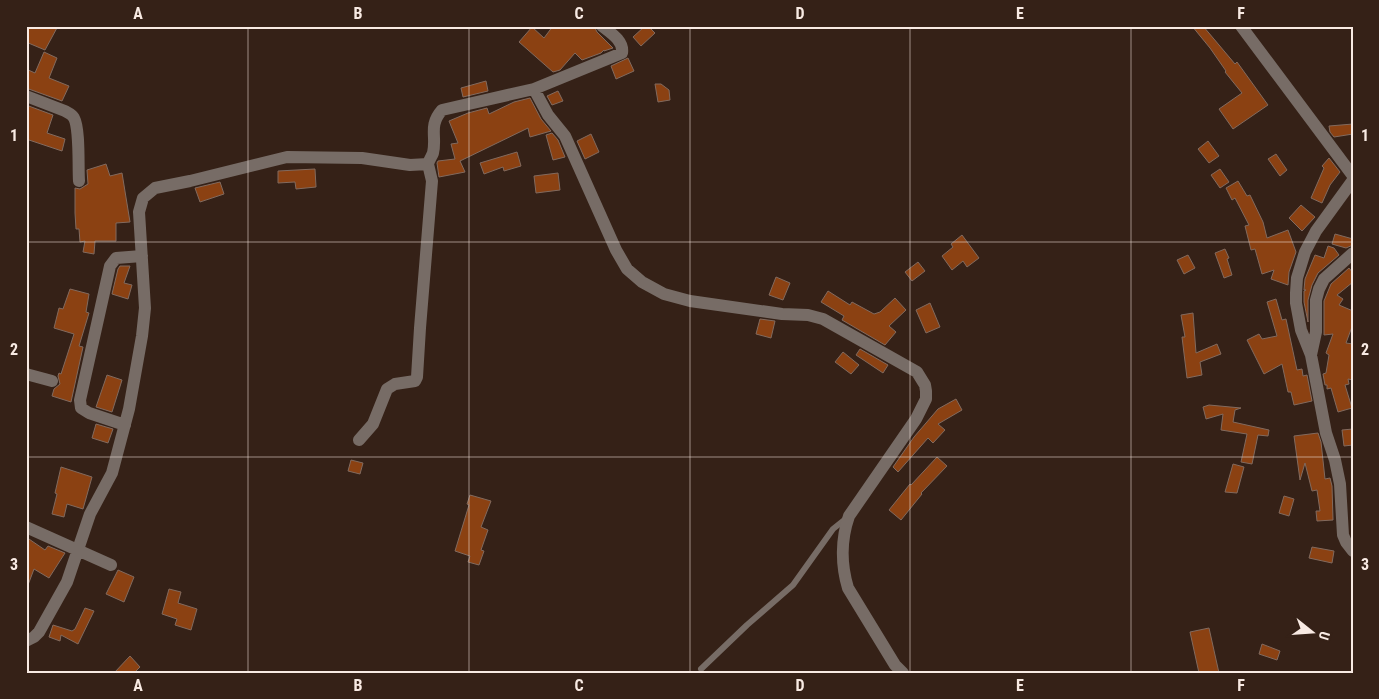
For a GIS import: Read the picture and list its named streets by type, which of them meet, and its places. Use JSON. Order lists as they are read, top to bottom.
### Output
{
  "north": "right",
  "grid": {
    "columns": [
      "A",
      "B",
      "C",
      "D",
      "E",
      "F"
    ],
    "rows": ["1", "2", "3"]
  }
}
